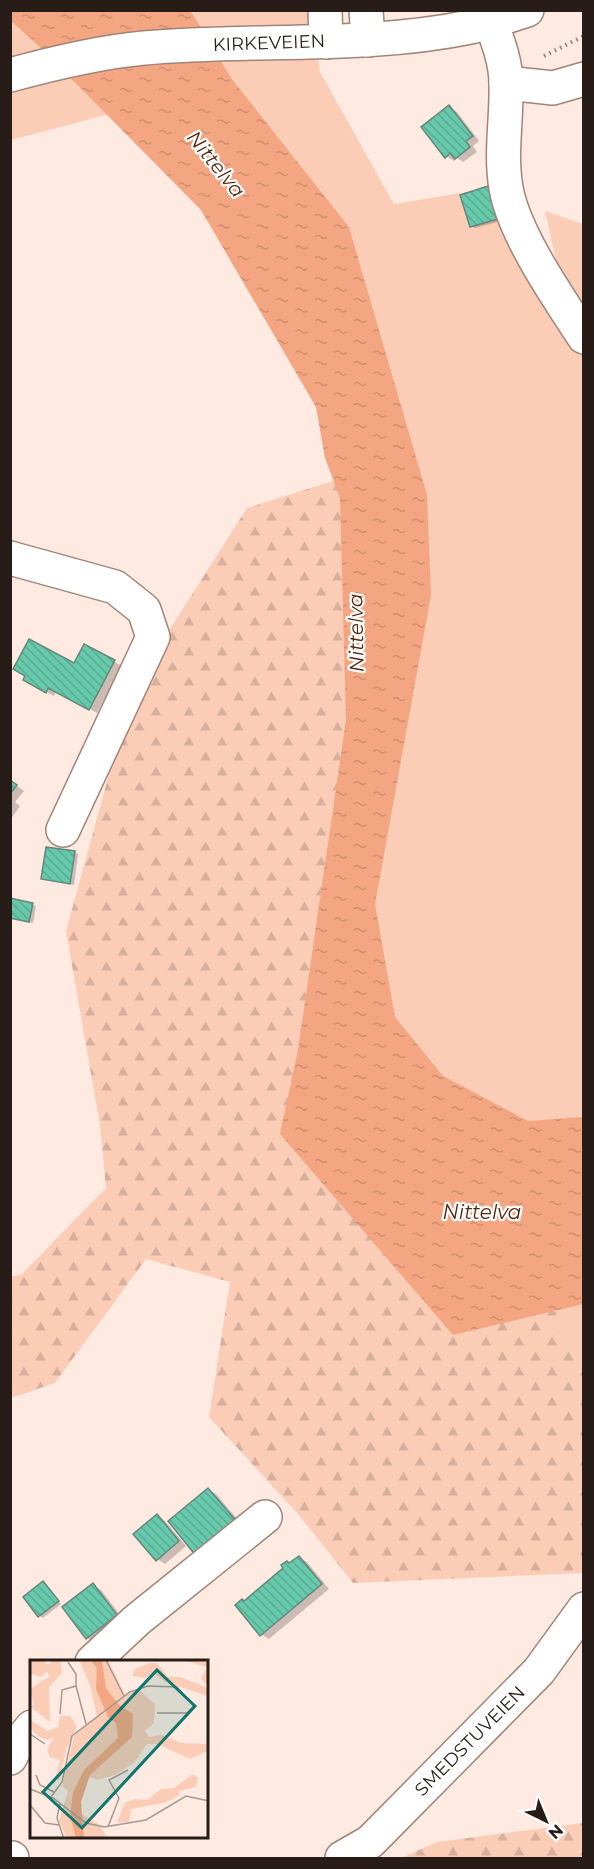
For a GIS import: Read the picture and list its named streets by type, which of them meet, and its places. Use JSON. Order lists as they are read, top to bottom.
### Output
{
  "streets": {
    "street": ["KIRKEVEIEN", "SMEDSTUVEIEN"]
  },
  "water": ["Nittelva"],
  "north": "bottom right"
}
